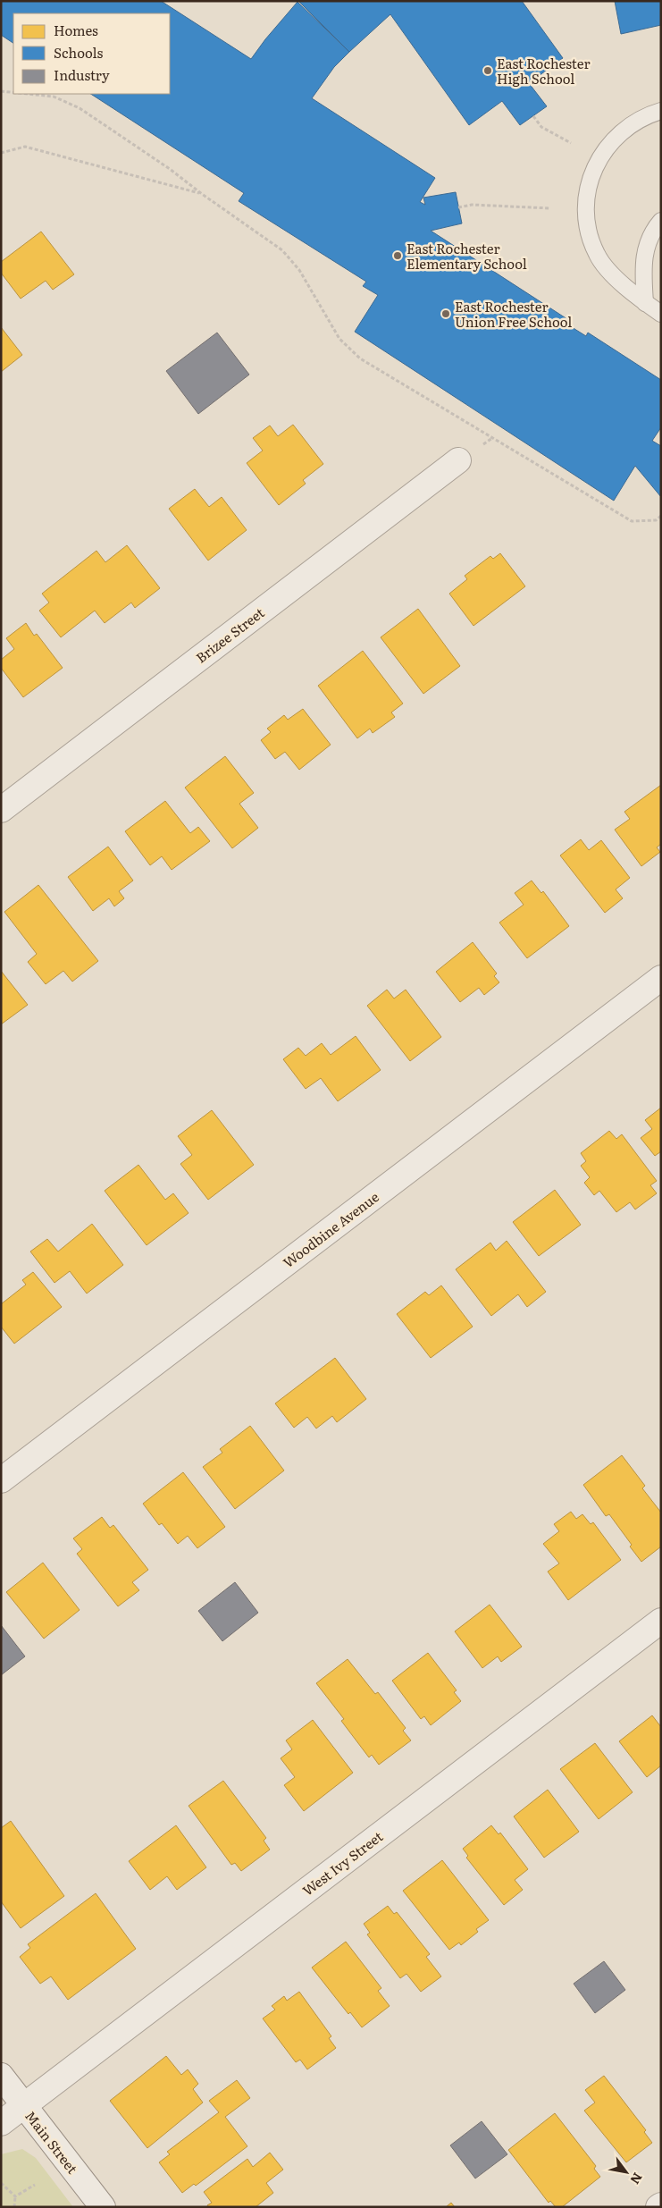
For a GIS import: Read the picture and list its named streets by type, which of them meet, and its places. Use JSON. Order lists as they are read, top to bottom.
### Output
{
  "streets": {
    "street": [
      "Brizee Street",
      "Woodbine Avenue",
      "West Ivy Street",
      "Main Street"
    ]
  },
  "crossings": [
    ["West Ivy Street", "Main Street"]
  ],
  "places": ["East Rochester High School", "East Rochester Elementary School", "East Rochester Union Free School"],
  "legend": ["Homes", "Schools", "Industry"],
  "north": "bottom right"
}
